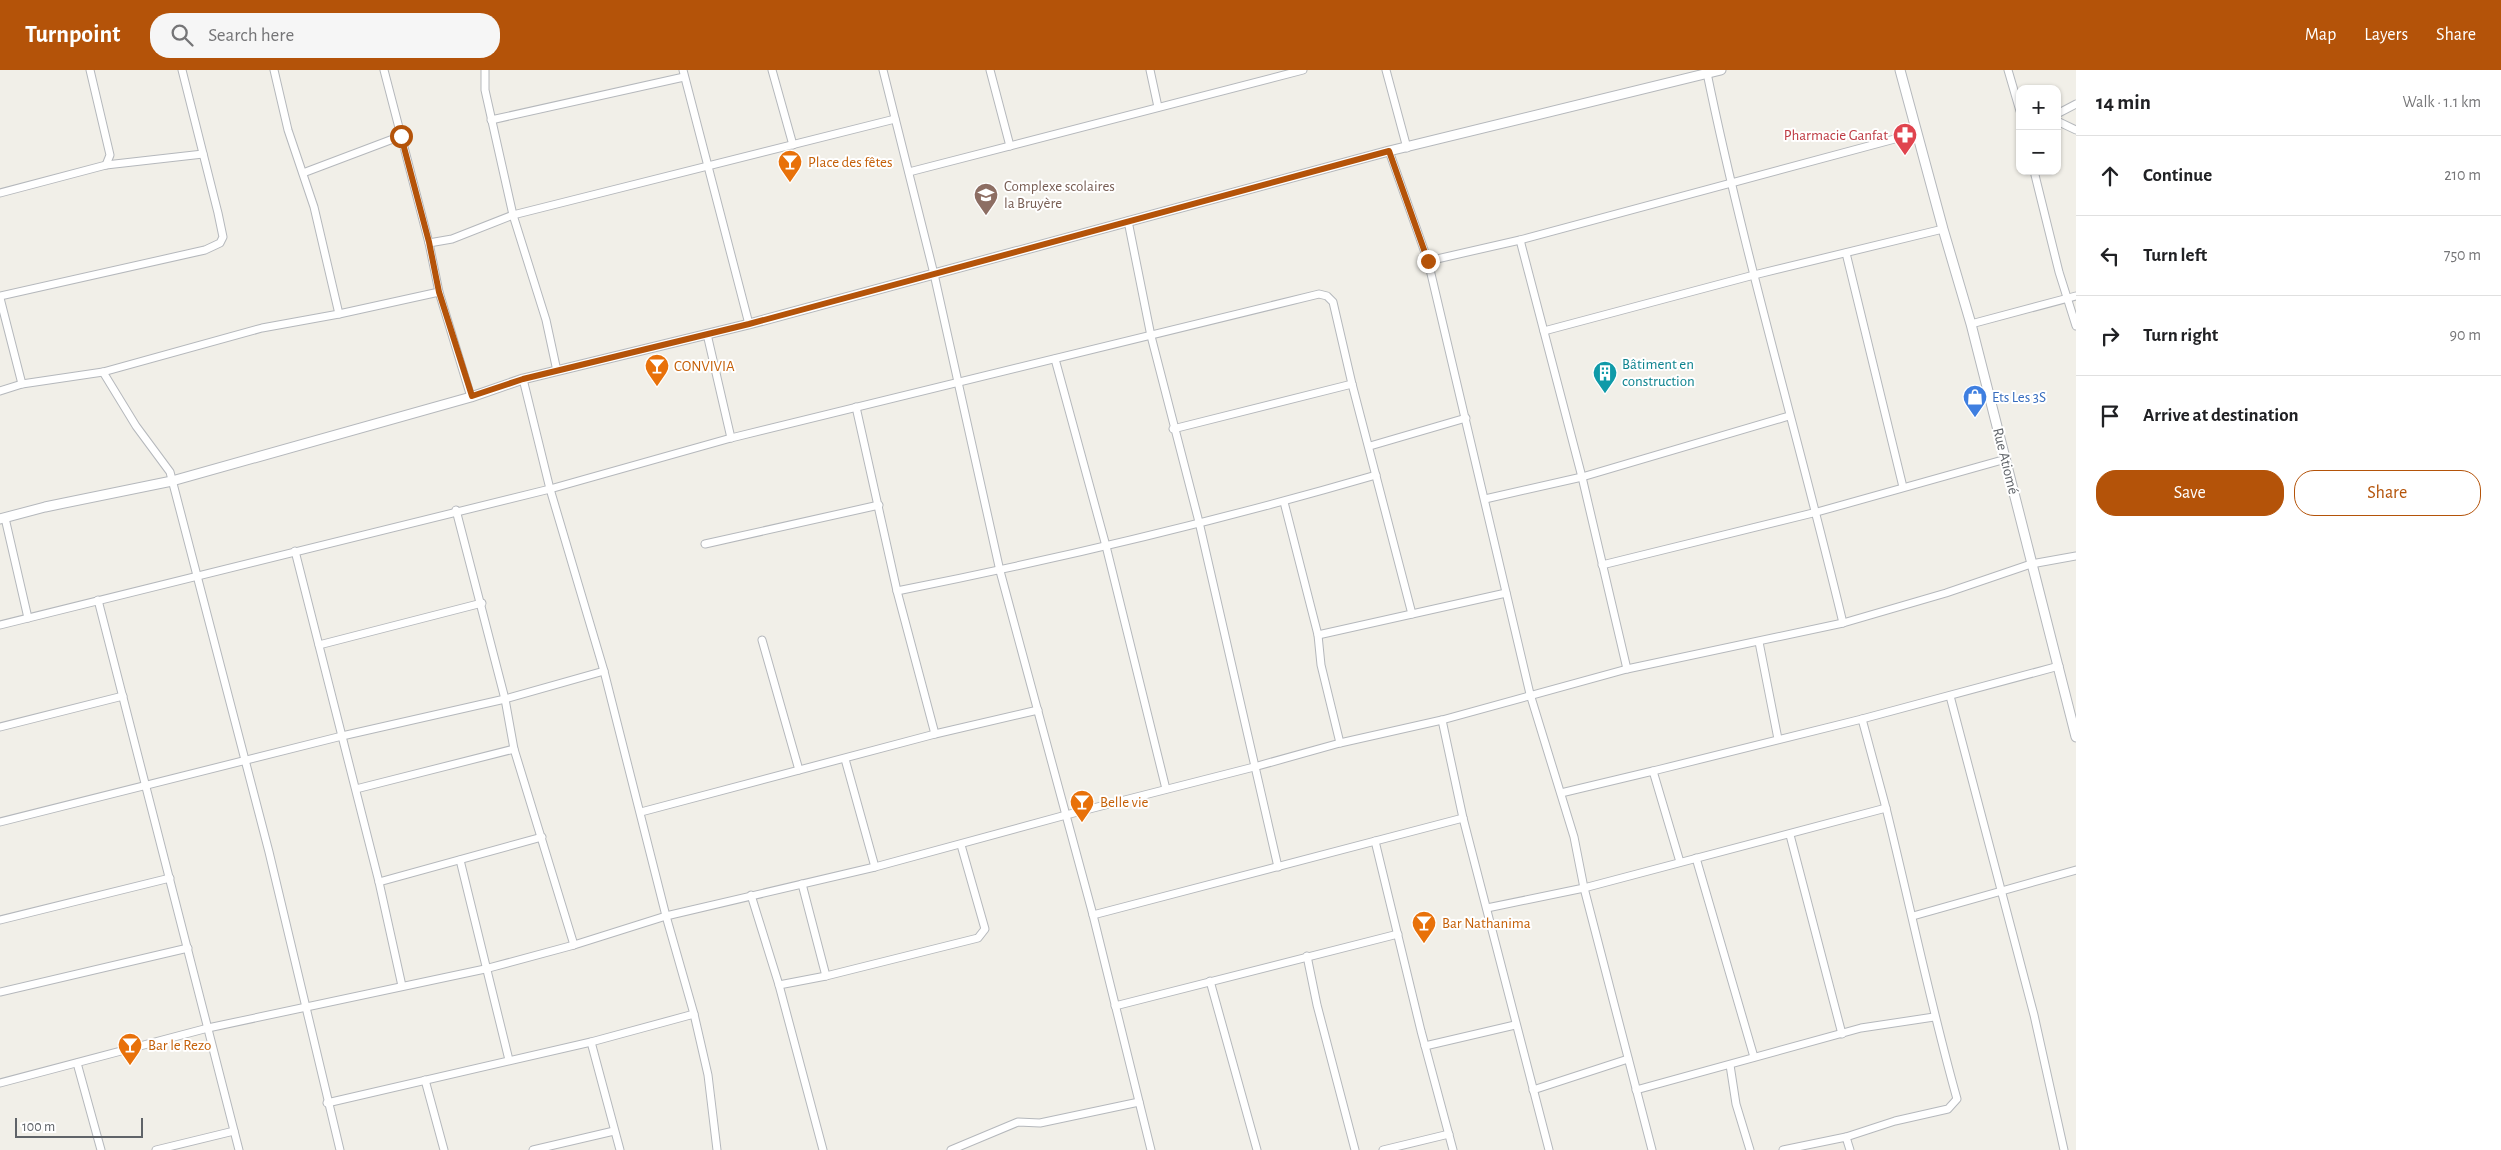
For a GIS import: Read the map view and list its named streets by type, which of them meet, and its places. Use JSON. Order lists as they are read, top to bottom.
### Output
{
  "streets": {
    "street": ["Rue Atiomé"]
  },
  "places": {
    "pharmacy": ["Pharmacie Ganfat"],
    "bar": [
      "Place des fêtes",
      "CONVIVIA",
      "Belle vie",
      "Bar Nathanima",
      "Bar le Rezo"
    ],
    "school or university": ["Complexe scolaires la Bruyère"],
    "building": ["Bâtiment en construction"],
    "shop": ["Ets Les 3S"]
  },
  "scale_bar": "100 m",
  "page": {
    "header": "Turnpoint",
    "search": "Search here",
    "nav": ["Map", "Layers", "Share"],
    "heading": ["14 min", "Walk · 1.1 km"],
    "map_buttons": ["+", "−"],
    "list": [
      ["Continue", "210 m"],
      ["Turn left", "750 m"],
      ["Turn right", "90 m"],
      "Arrive at destination"
    ],
    "buttons": ["Save", "Share"],
    "scale": "100 m"
  }
}
